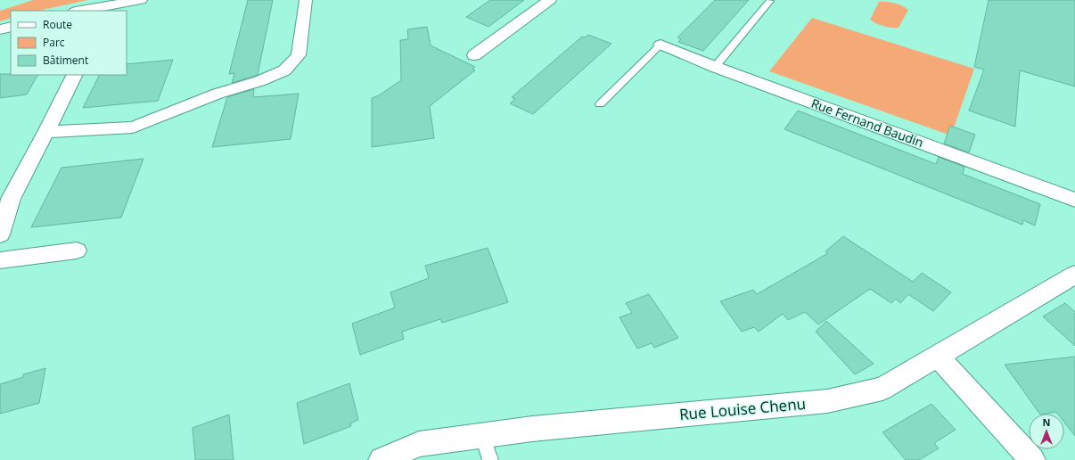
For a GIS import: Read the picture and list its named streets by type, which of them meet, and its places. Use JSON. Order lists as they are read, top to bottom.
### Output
{
  "streets": {
    "street": ["Rue Fernand Baudin", "Rue Louise Chenu"]
  },
  "legend": ["Route", "Parc", "Bâtiment"],
  "north": "top"
}
